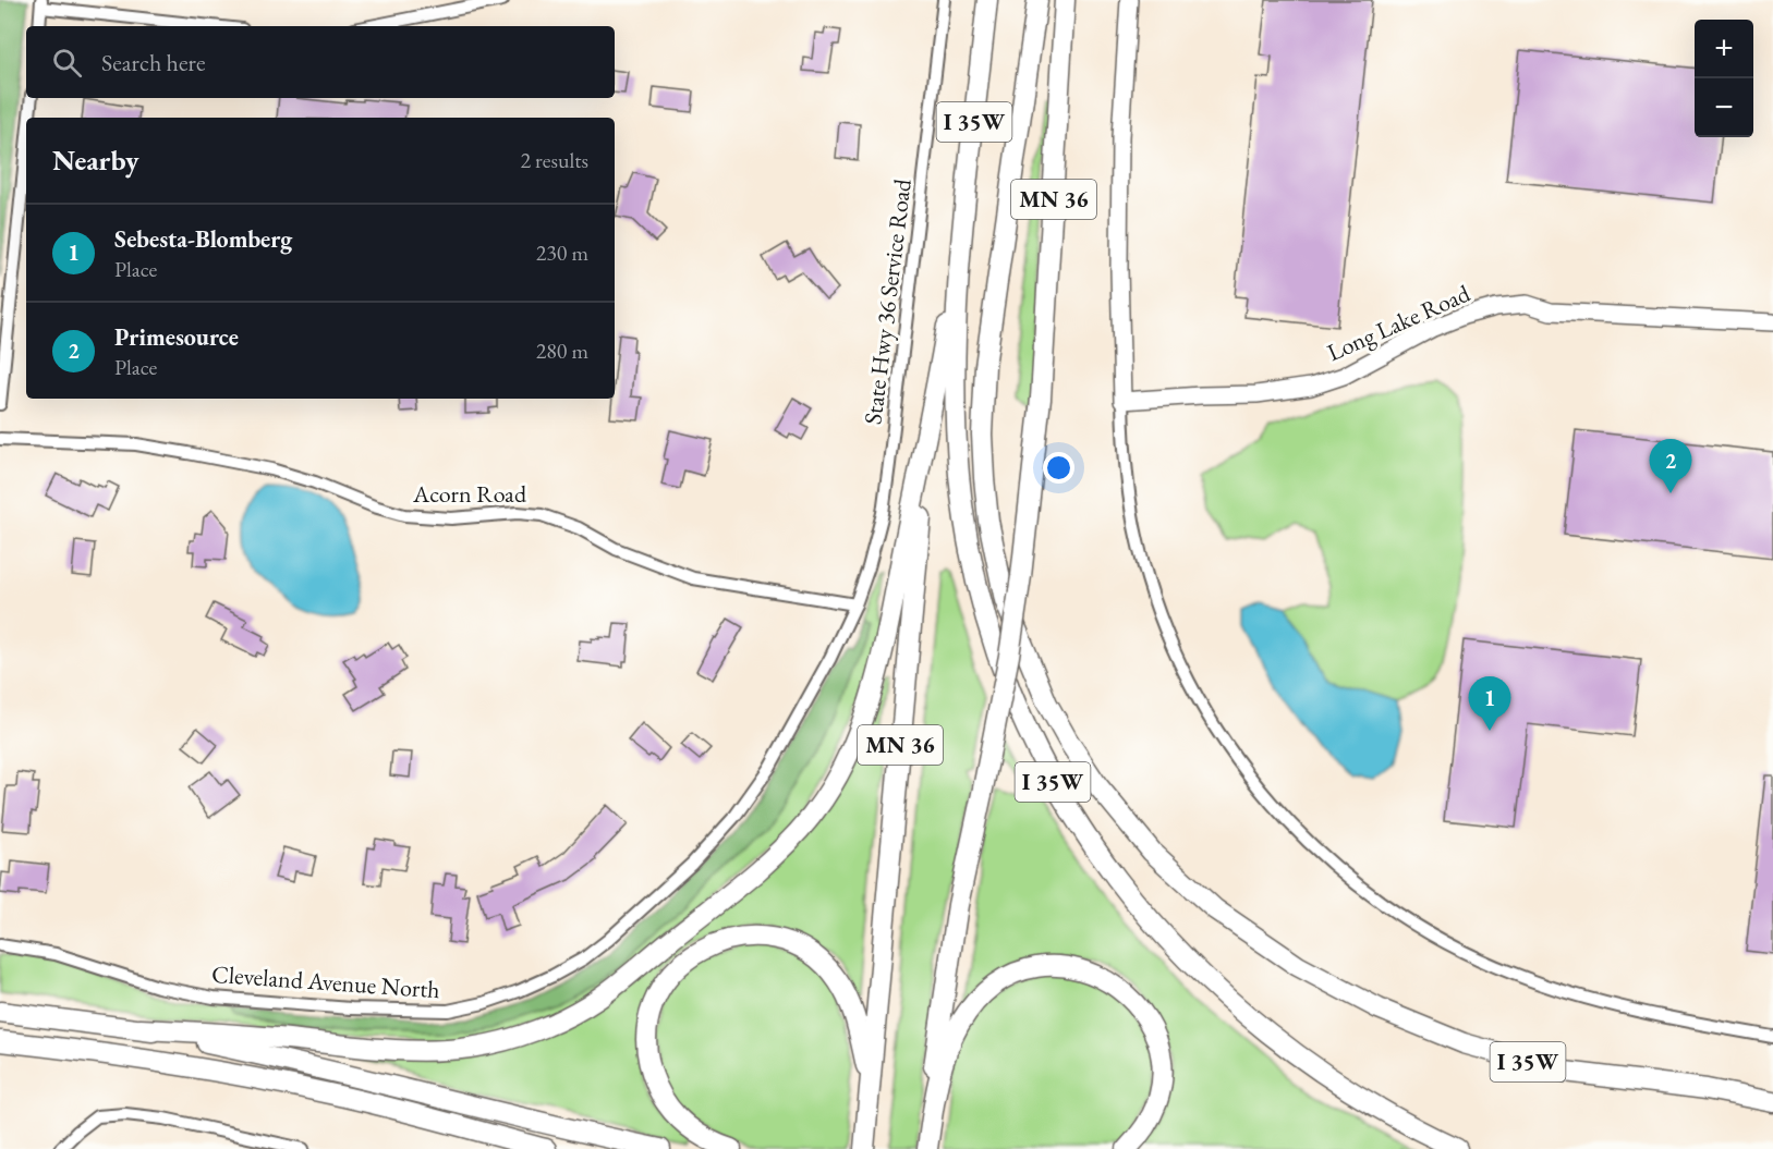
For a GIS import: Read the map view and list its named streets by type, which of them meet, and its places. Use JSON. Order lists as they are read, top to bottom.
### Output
{
  "streets": {
    "highway": ["I 35W", "MN 36"],
    "street": [
      "State Hwy 36 Service Road",
      "Long Lake Road",
      "Acorn Road",
      "Cleveland Avenue North"
    ]
  },
  "crossings": [
    ["I 35W", "MN 36"],
    ["State Hwy 36 Service Road", "Acorn Road"],
    ["State Hwy 36 Service Road", "Cleveland Avenue North"],
    ["Acorn Road", "Cleveland Avenue North"]
  ],
  "page": {
    "map_buttons": ["+", "−"],
    "search": "Search here",
    "heading": ["Nearby", "2 results"],
    "list": [
      {
        "mark": "1",
        "name": "Sebesta-Blomberg",
        "note": "Place",
        "value": "230 m"
      },
      {
        "mark": "2",
        "name": "Primesource",
        "note": "Place",
        "value": "280 m"
      }
    ],
    "pins": ["2", "1"]
  }
}
